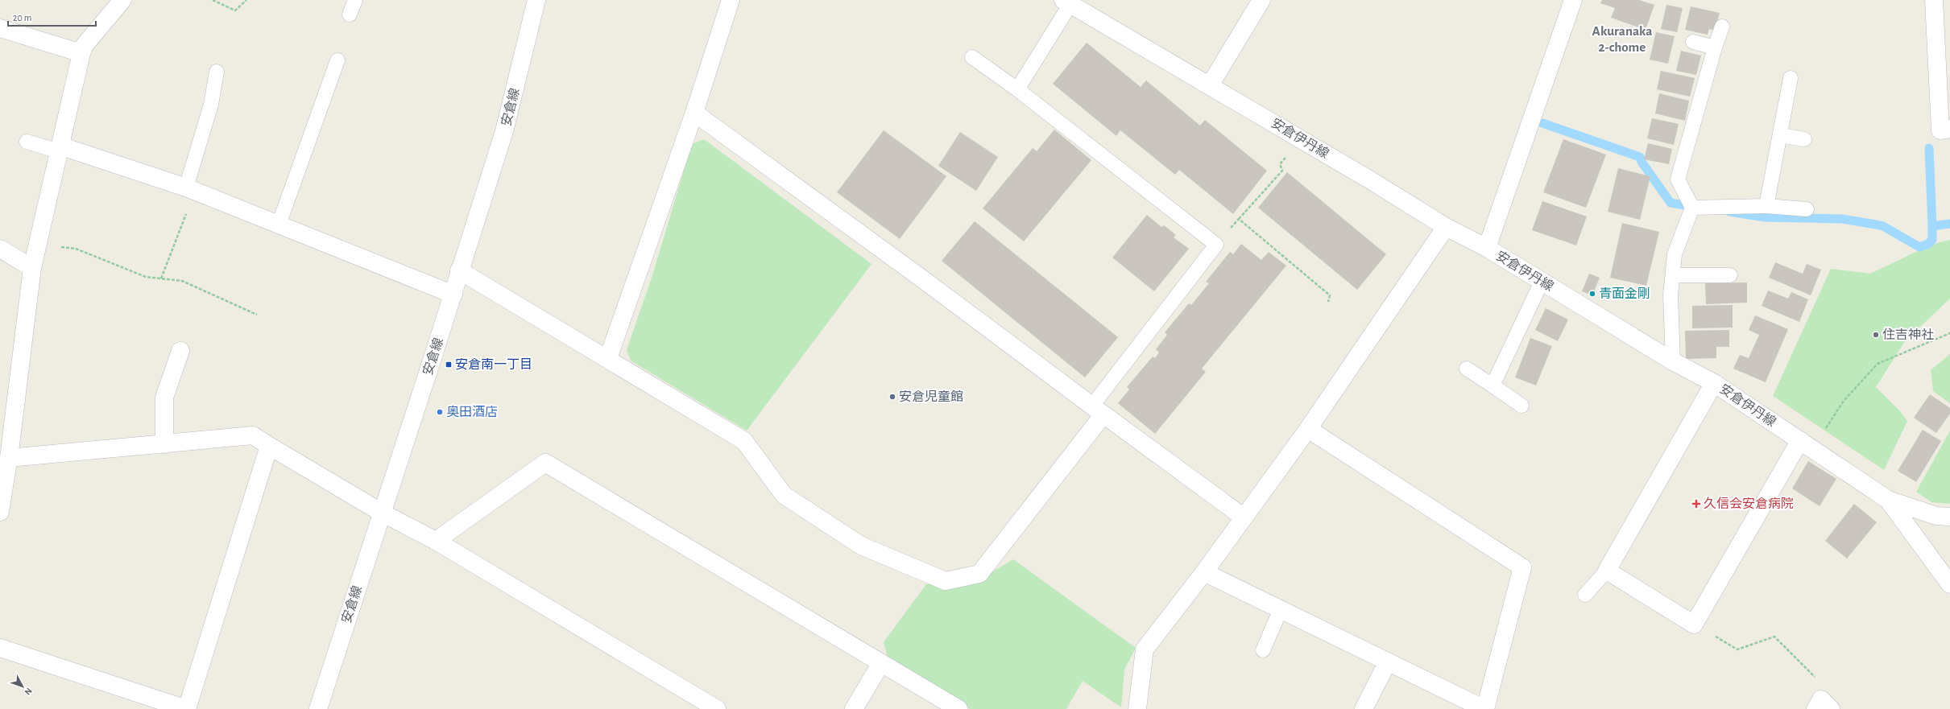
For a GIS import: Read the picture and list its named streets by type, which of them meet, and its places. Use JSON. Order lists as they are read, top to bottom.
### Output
{
  "streets": {
    "street": ["安倉線", "安倉伊丹線"]
  },
  "districts": ["Akuranaka 2-chome"],
  "places": {
    "other": [
      "青面金剛",
      "住吉神社",
      "安倉児童館",
      "奥田酒店"
    ],
    "transit": ["安倉南一丁目"],
    "health": ["久信会安倉病院"]
  },
  "scale_bar": "20 m",
  "north": "bottom right"
}
